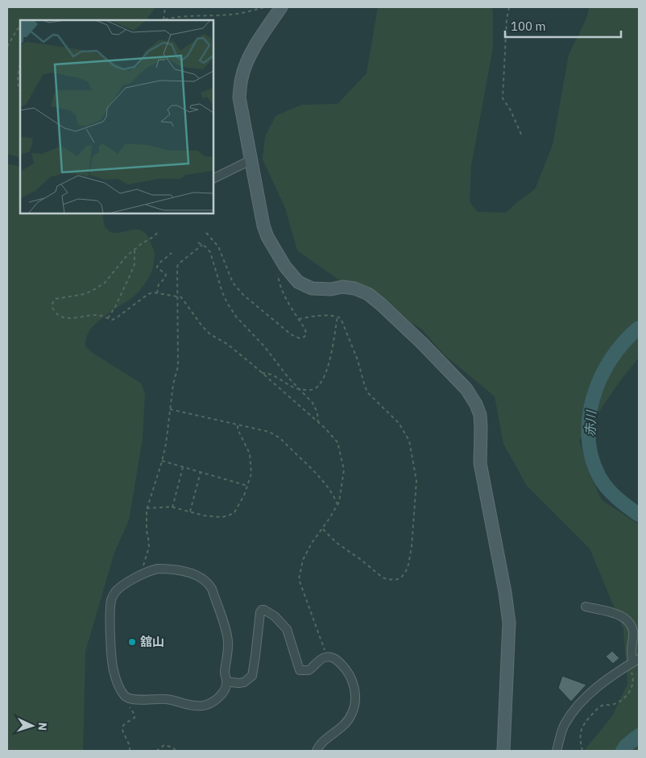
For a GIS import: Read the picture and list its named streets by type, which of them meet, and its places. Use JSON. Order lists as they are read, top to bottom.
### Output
{
  "water": ["赤川"],
  "places": ["舘山"],
  "scale_bar": "100 m",
  "north": "right"
}
